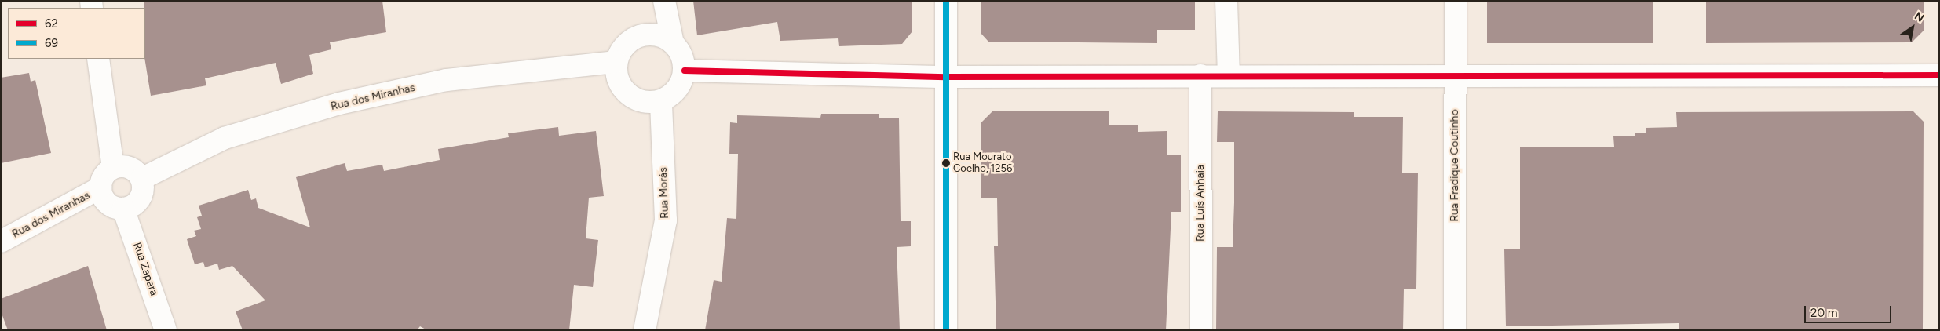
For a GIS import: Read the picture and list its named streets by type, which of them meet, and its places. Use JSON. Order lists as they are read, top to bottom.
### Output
{
  "streets": {
    "street": [
      "Rua dos Miranhas",
      "Rua Fradique Coutinho",
      "Rua Morás",
      "Rua Luís Anhaia",
      "Rua Zapara"
    ]
  },
  "crossings": [
    ["Rua dos Miranhas", "Rua Morás"],
    ["Rua dos Miranhas", "Rua Zapara"]
  ],
  "places": ["Rua Mourato Coelho, 1256"],
  "lines": ["transit line 69", "transit line 62"],
  "legend": ["62", "69"],
  "scale_bar": "20 m",
  "north": "top right"
}
